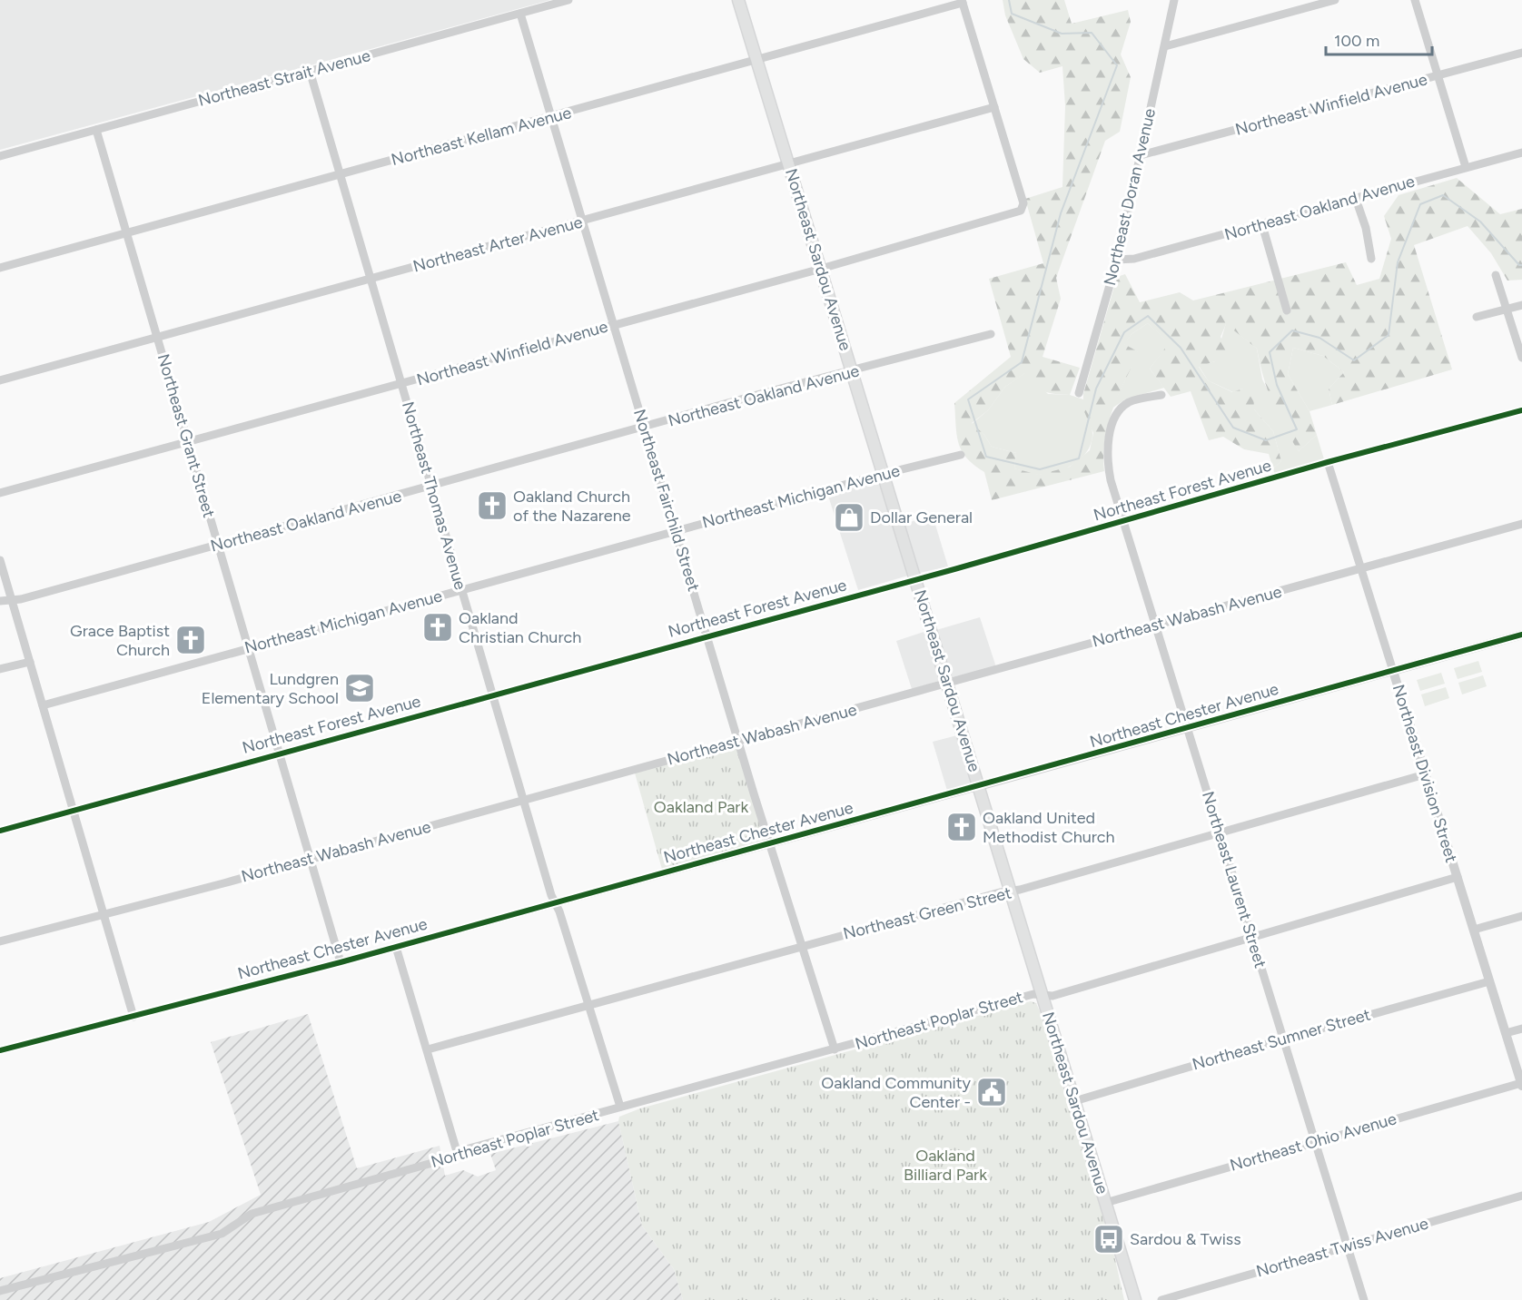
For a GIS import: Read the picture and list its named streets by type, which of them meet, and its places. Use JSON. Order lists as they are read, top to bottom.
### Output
{
  "streets": {
    "main road": ["Northeast Sardou Avenue"],
    "street": [
      "Northeast Strait Avenue",
      "Northeast Winfield Avenue",
      "Northeast Kellam Avenue",
      "Northeast Doran Avenue",
      "Northeast Oakland Avenue",
      "Northeast Arter Avenue",
      "Northeast Grant Street",
      "Northeast Forest Avenue",
      "Northeast Thomas Avenue",
      "Northeast Michigan Avenue",
      "Northeast Fairchild Street",
      "Northeast Wabash Avenue",
      "Northeast Chester Avenue",
      "Northeast Division Street",
      "Northeast Laurent Street",
      "Northeast Green Street",
      "Northeast Poplar Street",
      "Northeast Sumner Street",
      "Northeast Ohio Avenue",
      "Northeast Twiss Avenue"
    ]
  },
  "crossings": [
    ["Northeast Strait Avenue", "Northeast Grant Street"],
    ["Northeast Strait Avenue", "Northeast Thomas Avenue"],
    ["Northeast Strait Avenue", "Northeast Fairchild Street"],
    ["Northeast Winfield Avenue", "Northeast Doran Avenue"],
    ["Northeast Winfield Avenue", "Northeast Arter Avenue"],
    ["Northeast Winfield Avenue", "Northeast Sardou Avenue"],
    ["Northeast Winfield Avenue", "Northeast Grant Street"],
    ["Northeast Winfield Avenue", "Northeast Thomas Avenue"],
    ["Northeast Winfield Avenue", "Northeast Fairchild Street"],
    ["Northeast Kellam Avenue", "Northeast Sardou Avenue"],
    ["Northeast Kellam Avenue", "Northeast Grant Street"],
    ["Northeast Kellam Avenue", "Northeast Thomas Avenue"],
    ["Northeast Kellam Avenue", "Northeast Fairchild Street"],
    ["Northeast Doran Avenue", "Northeast Oakland Avenue"],
    ["Northeast Oakland Avenue", "Northeast Sardou Avenue"],
    ["Northeast Oakland Avenue", "Northeast Grant Street"],
    ["Northeast Oakland Avenue", "Northeast Thomas Avenue"],
    ["Northeast Oakland Avenue", "Northeast Fairchild Street"],
    ["Northeast Arter Avenue", "Northeast Sardou Avenue"],
    ["Northeast Arter Avenue", "Northeast Grant Street"],
    ["Northeast Arter Avenue", "Northeast Thomas Avenue"],
    ["Northeast Arter Avenue", "Northeast Fairchild Street"],
    ["Northeast Sardou Avenue", "Northeast Forest Avenue"],
    ["Northeast Sardou Avenue", "Northeast Michigan Avenue"],
    ["Northeast Sardou Avenue", "Northeast Wabash Avenue"],
    ["Northeast Sardou Avenue", "Northeast Chester Avenue"],
    ["Northeast Sardou Avenue", "Northeast Green Street"],
    ["Northeast Sardou Avenue", "Northeast Poplar Street"],
    ["Northeast Sardou Avenue", "Northeast Sumner Street"],
    ["Northeast Sardou Avenue", "Northeast Ohio Avenue"],
    ["Northeast Grant Street", "Northeast Forest Avenue"],
    ["Northeast Grant Street", "Northeast Michigan Avenue"],
    ["Northeast Grant Street", "Northeast Wabash Avenue"],
    ["Northeast Grant Street", "Northeast Chester Avenue"],
    ["Northeast Forest Avenue", "Northeast Thomas Avenue"],
    ["Northeast Forest Avenue", "Northeast Fairchild Street"],
    ["Northeast Forest Avenue", "Northeast Division Street"],
    ["Northeast Forest Avenue", "Northeast Laurent Street"],
    ["Northeast Thomas Avenue", "Northeast Michigan Avenue"],
    ["Northeast Thomas Avenue", "Northeast Wabash Avenue"],
    ["Northeast Thomas Avenue", "Northeast Chester Avenue"],
    ["Northeast Thomas Avenue", "Northeast Green Street"],
    ["Northeast Thomas Avenue", "Northeast Poplar Street"],
    ["Northeast Michigan Avenue", "Northeast Fairchild Street"],
    ["Northeast Fairchild Street", "Northeast Wabash Avenue"],
    ["Northeast Fairchild Street", "Northeast Chester Avenue"],
    ["Northeast Fairchild Street", "Northeast Green Street"],
    ["Northeast Fairchild Street", "Northeast Poplar Street"],
    ["Northeast Wabash Avenue", "Northeast Division Street"],
    ["Northeast Wabash Avenue", "Northeast Laurent Street"],
    ["Northeast Chester Avenue", "Northeast Division Street"],
    ["Northeast Chester Avenue", "Northeast Laurent Street"],
    ["Northeast Division Street", "Northeast Green Street"],
    ["Northeast Division Street", "Northeast Poplar Street"],
    ["Northeast Division Street", "Northeast Sumner Street"],
    ["Northeast Division Street", "Northeast Ohio Avenue"],
    ["Northeast Laurent Street", "Northeast Green Street"],
    ["Northeast Laurent Street", "Northeast Poplar Street"],
    ["Northeast Laurent Street", "Northeast Sumner Street"],
    ["Northeast Laurent Street", "Northeast Ohio Avenue"],
    ["Northeast Laurent Street", "Northeast Twiss Avenue"]
  ],
  "parks": ["Oakland Park", "Oakland Billiard Park"],
  "places": {
    "church": [
      "Oakland Church of the Nazarene",
      "Oakland Christian Church",
      "Grace Baptist Church",
      "Oakland United Methodist Church"
    ],
    "shop": ["Dollar General"],
    "school or university": ["Lundgren Elementary School"],
    "public building": ["Oakland Community Center -"],
    "bus stop": ["Sardou & Twiss"]
  },
  "scale_bar": "100 m"
}
